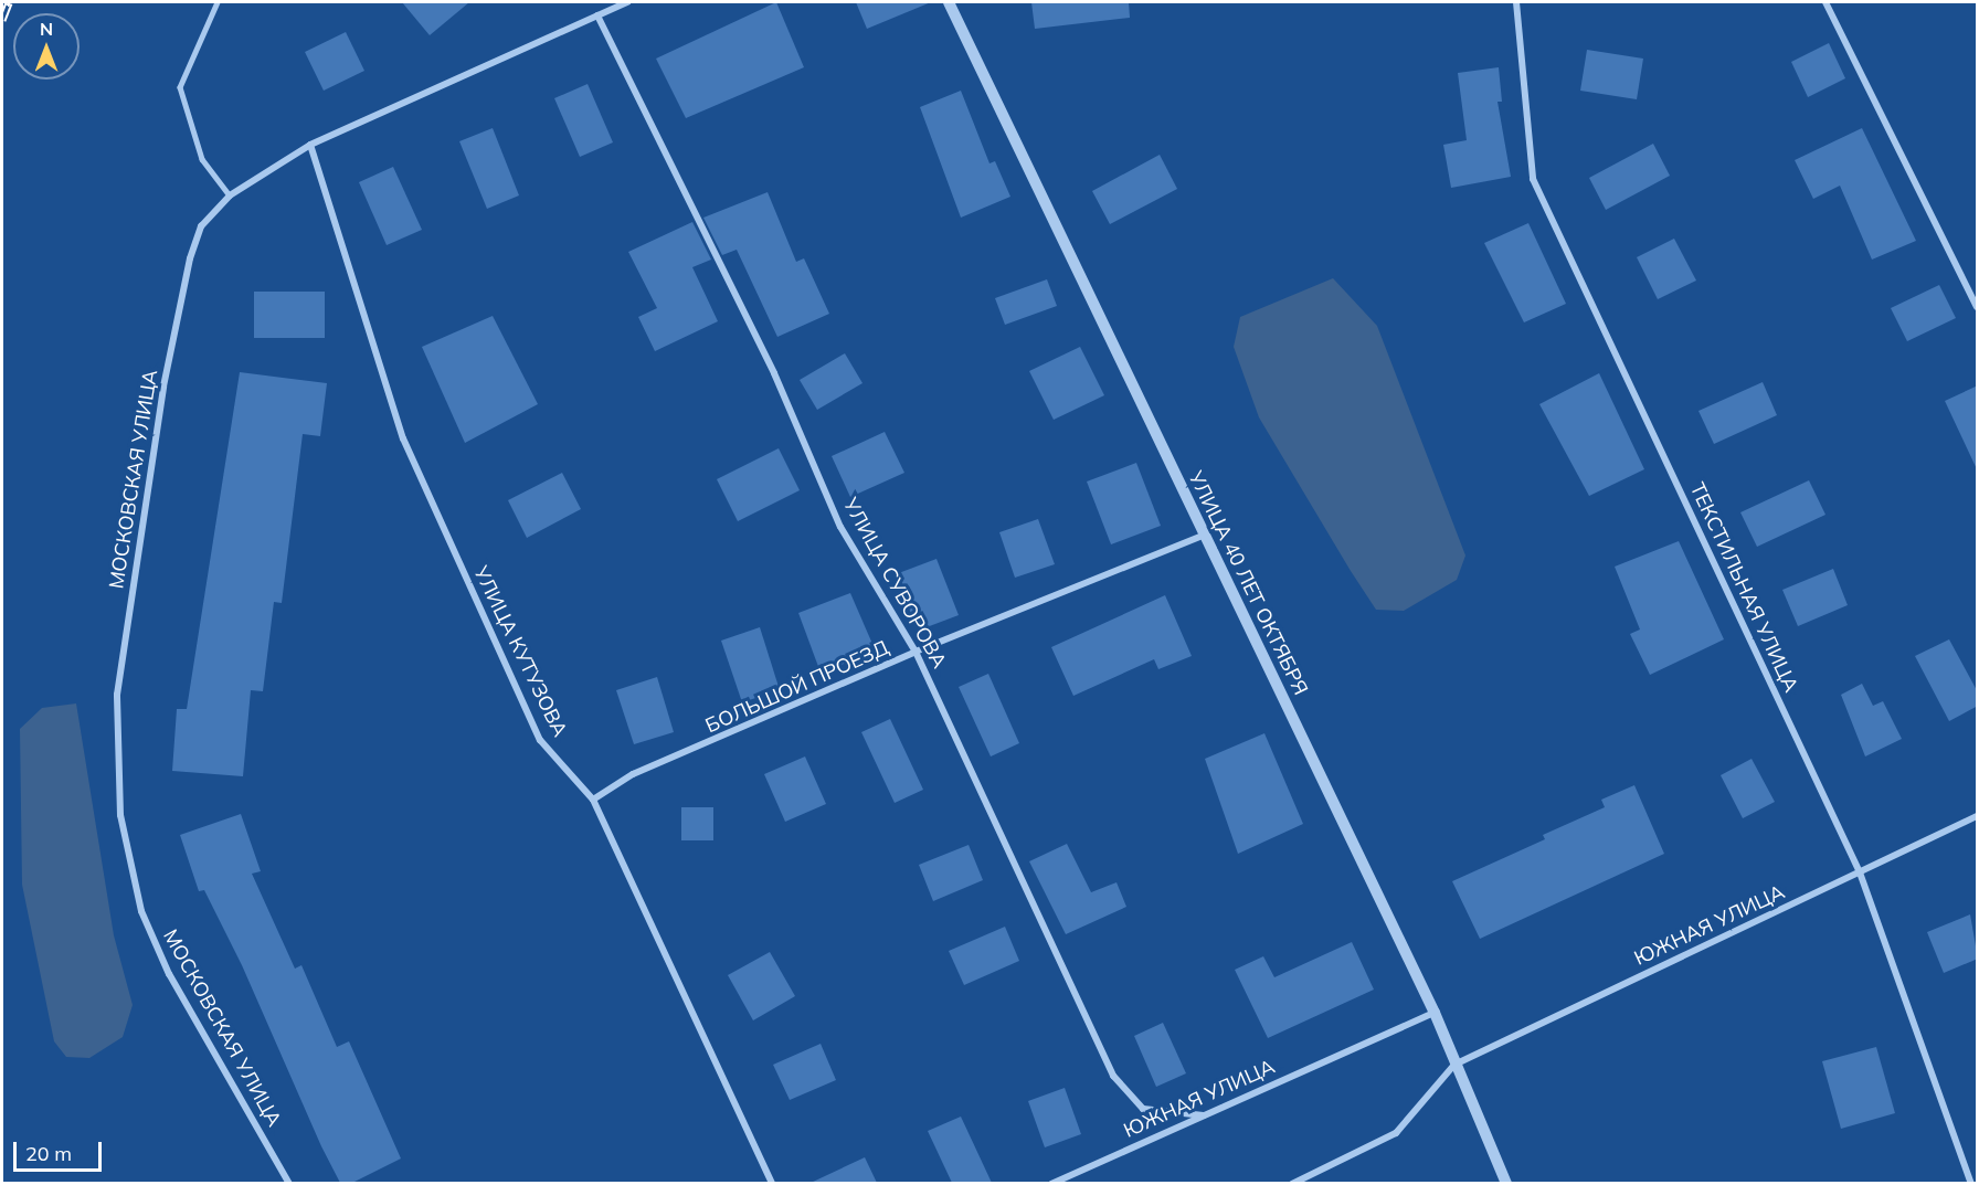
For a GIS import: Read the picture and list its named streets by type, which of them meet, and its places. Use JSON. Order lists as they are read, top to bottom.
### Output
{
  "streets": {
    "street": [
      "МОСКОВСКАЯ УЛИЦА",
      "УЛИЦА СУВОРОВА",
      "УЛИЦА 40 ЛЕТ ОКТЯБРЯ",
      "ТЕКСТИЛЬНАЯ УЛИЦА",
      "УЛИЦА КУТУЗОВА",
      "БОЛЬШОЙ ПРОЕЗД",
      "ЮЖНАЯ УЛИЦА"
    ]
  },
  "crossings": [
    ["МОСКОВСКАЯ УЛИЦА", "УЛИЦА СУВОРОВА"],
    ["МОСКОВСКАЯ УЛИЦА", "УЛИЦА КУТУЗОВА"],
    ["УЛИЦА СУВОРОВА", "БОЛЬШОЙ ПРОЕЗД"],
    ["УЛИЦА СУВОРОВА", "ЮЖНАЯ УЛИЦА"],
    ["УЛИЦА 40 ЛЕТ ОКТЯБРЯ", "БОЛЬШОЙ ПРОЕЗД"],
    ["УЛИЦА 40 ЛЕТ ОКТЯБРЯ", "ЮЖНАЯ УЛИЦА"],
    ["ТЕКСТИЛЬНАЯ УЛИЦА", "ЮЖНАЯ УЛИЦА"],
    ["УЛИЦА КУТУЗОВА", "БОЛЬШОЙ ПРОЕЗД"]
  ],
  "scale_bar": "20 m",
  "north": "top"
}
